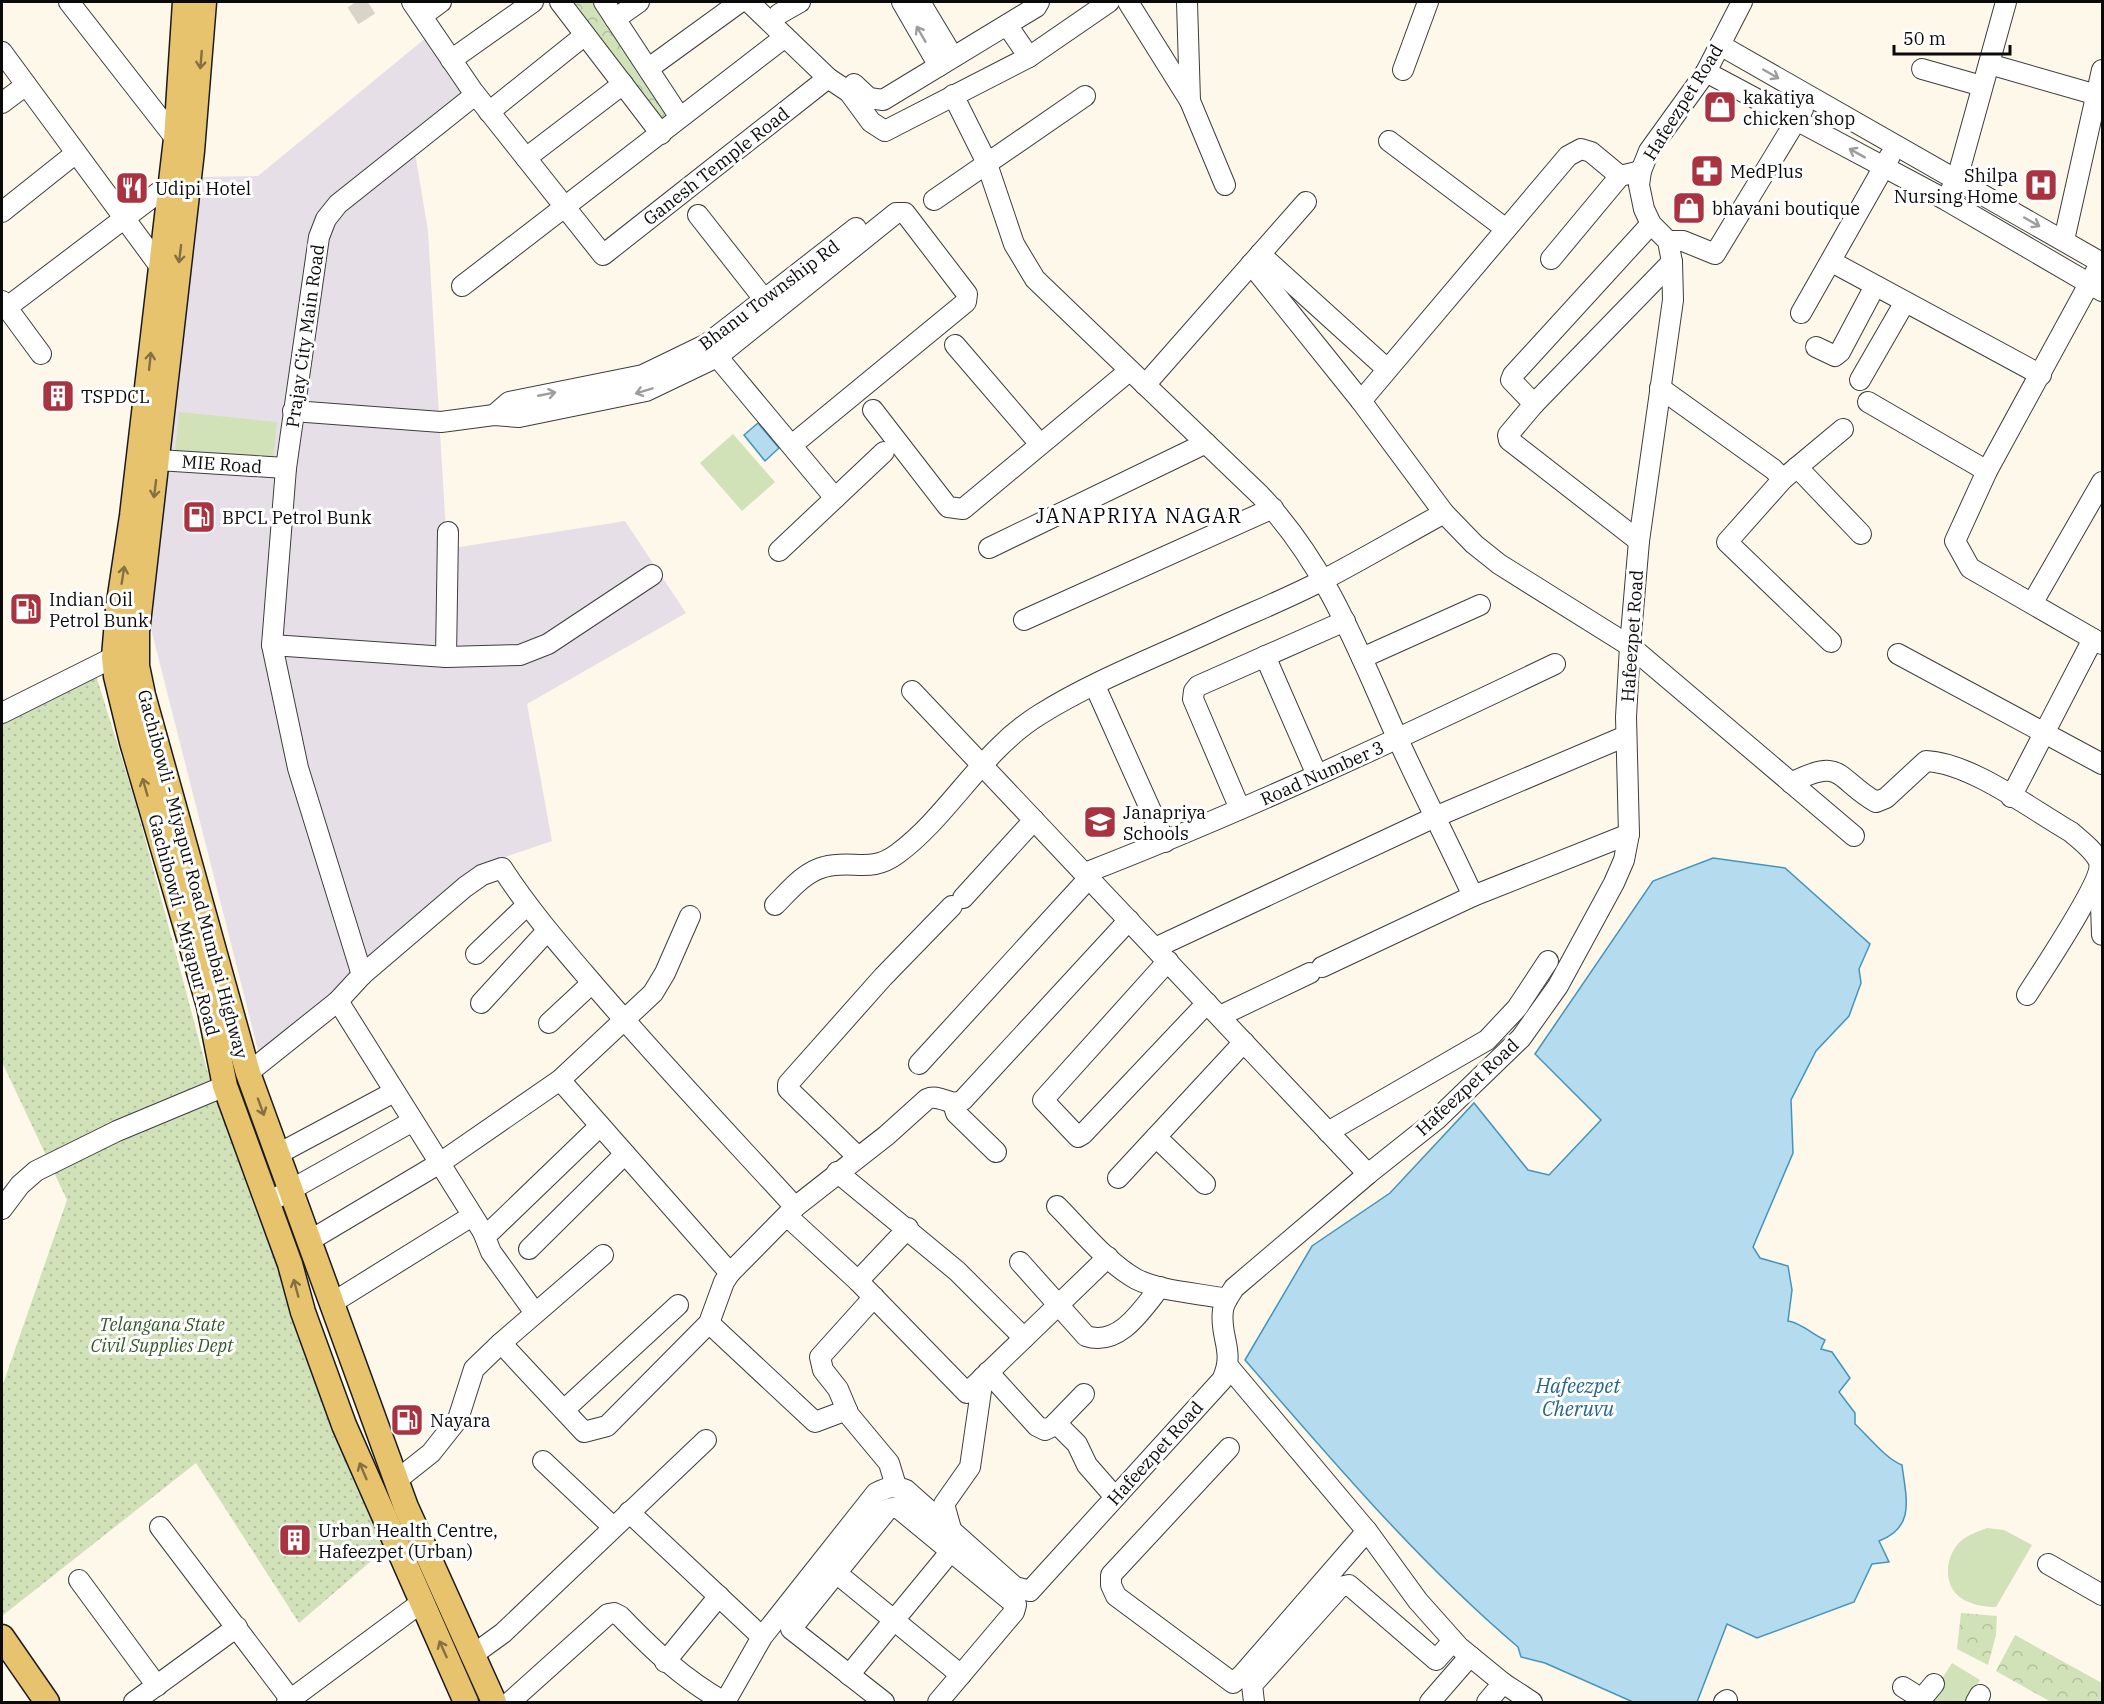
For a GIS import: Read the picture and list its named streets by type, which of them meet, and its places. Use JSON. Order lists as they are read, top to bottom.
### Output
{
  "streets": {
    "main road": ["Gachibowli - Miyapur Road Mumbai Highway", "Gachibowli - Miyapur Road"],
    "street": [
      "Hafeezpet Road",
      "Ganesh Temple Road",
      "Bhanu Township Rd",
      "Prajay City Main Road",
      "MIE Road",
      "Road Number 3"
    ]
  },
  "crossings": [
    ["Bhanu Township Rd", "Prajay City Main Road"],
    ["Prajay City Main Road", "MIE Road"],
    ["MIE Road", "Gachibowli - Miyapur Road Mumbai Highway"],
    ["Gachibowli - Miyapur Road Mumbai Highway", "Gachibowli - Miyapur Road"]
  ],
  "one_way": ["Gachibowli - Miyapur Road Mumbai Highway", "Gachibowli - Miyapur Road"],
  "districts": ["JANAPRIYA NAGAR"],
  "water": ["Hafeezpet Cheruvu"],
  "parks": ["Telangana State Civil Supplies Dept"],
  "places": {
    "shop": ["kakatiya chicken shop", "bhavani boutique"],
    "pharmacy": ["MedPlus"],
    "hospital": ["Shilpa Nursing Home"],
    "restaurant": ["Udipi Hotel"],
    "building": ["TSPDCL", "Urban Health Centre, Hafeezpet (Urban)"],
    "fuel station": ["BPCL Petrol Bunk", "Indian Oil Petrol Bunk", "Nayara"],
    "school or university": ["Janapriya Schools"]
  },
  "scale_bar": "50 m"
}
